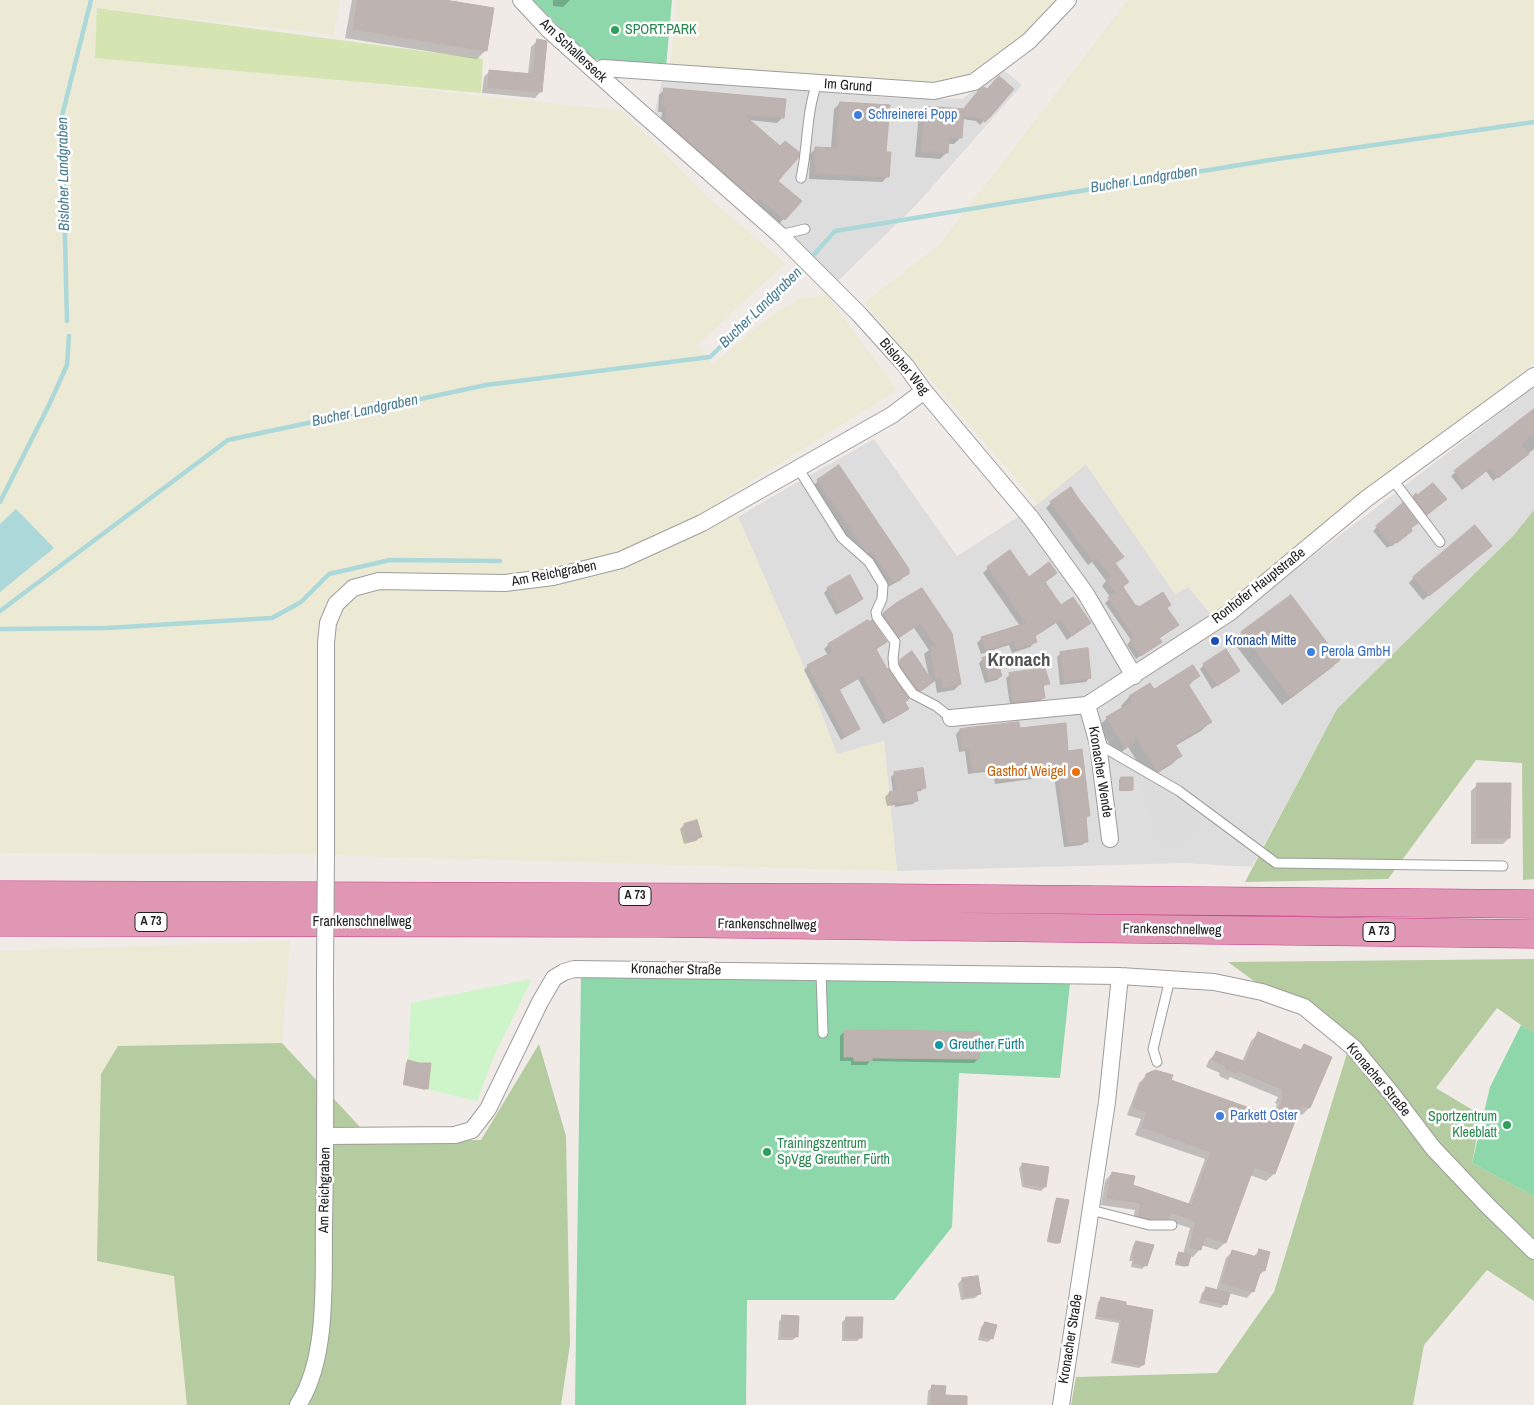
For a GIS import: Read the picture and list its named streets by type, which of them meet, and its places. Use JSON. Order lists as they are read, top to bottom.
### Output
{
  "streets": {
    "highway": ["A 73", "Frankenschnellweg"],
    "street": [
      "Am Schallerseck",
      "Im Grund",
      "Bisloher Weg",
      "Am Reichgraben",
      "Ronhofer Hauptstraße",
      "Kronacher Wende",
      "Kronacher Straße"
    ]
  },
  "crossings": [
    ["Am Schallerseck", "Im Grund"],
    ["Am Schallerseck", "Bisloher Weg"],
    ["Bisloher Weg", "Am Reichgraben"],
    ["Bisloher Weg", "Ronhofer Hauptstraße"],
    ["Am Reichgraben", "Kronacher Straße"],
    ["Ronhofer Hauptstraße", "Kronacher Wende"]
  ],
  "districts": ["Kronach"],
  "water": ["Bisloher Landgraben", "Bucher Landgraben"],
  "places": [
    "SPORT:PARK",
    "Schreinerei Popp",
    "Kronach Mitte",
    "Perola GmbH",
    "Gasthof Weigel",
    "Greuther Fürth",
    "Parkett Oster",
    "Sportzentrum Kleeblatt",
    "Trainingszentrum SpVgg Greuther Fürth"
  ]
}
